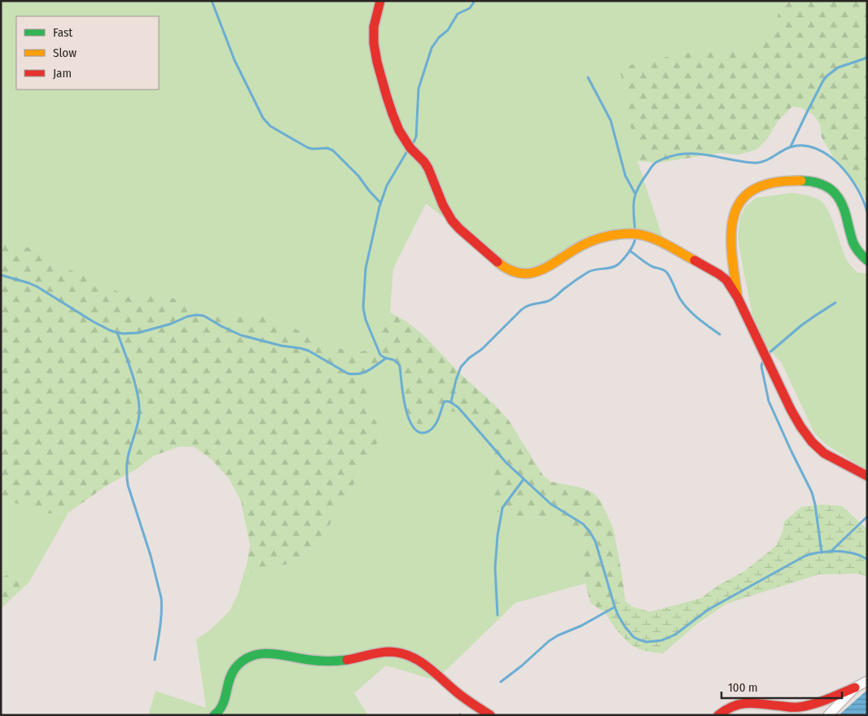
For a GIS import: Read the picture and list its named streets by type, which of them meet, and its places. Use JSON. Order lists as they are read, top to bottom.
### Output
{
  "legend": ["Fast", "Slow", "Jam"],
  "scale_bar": "100 m"
}
